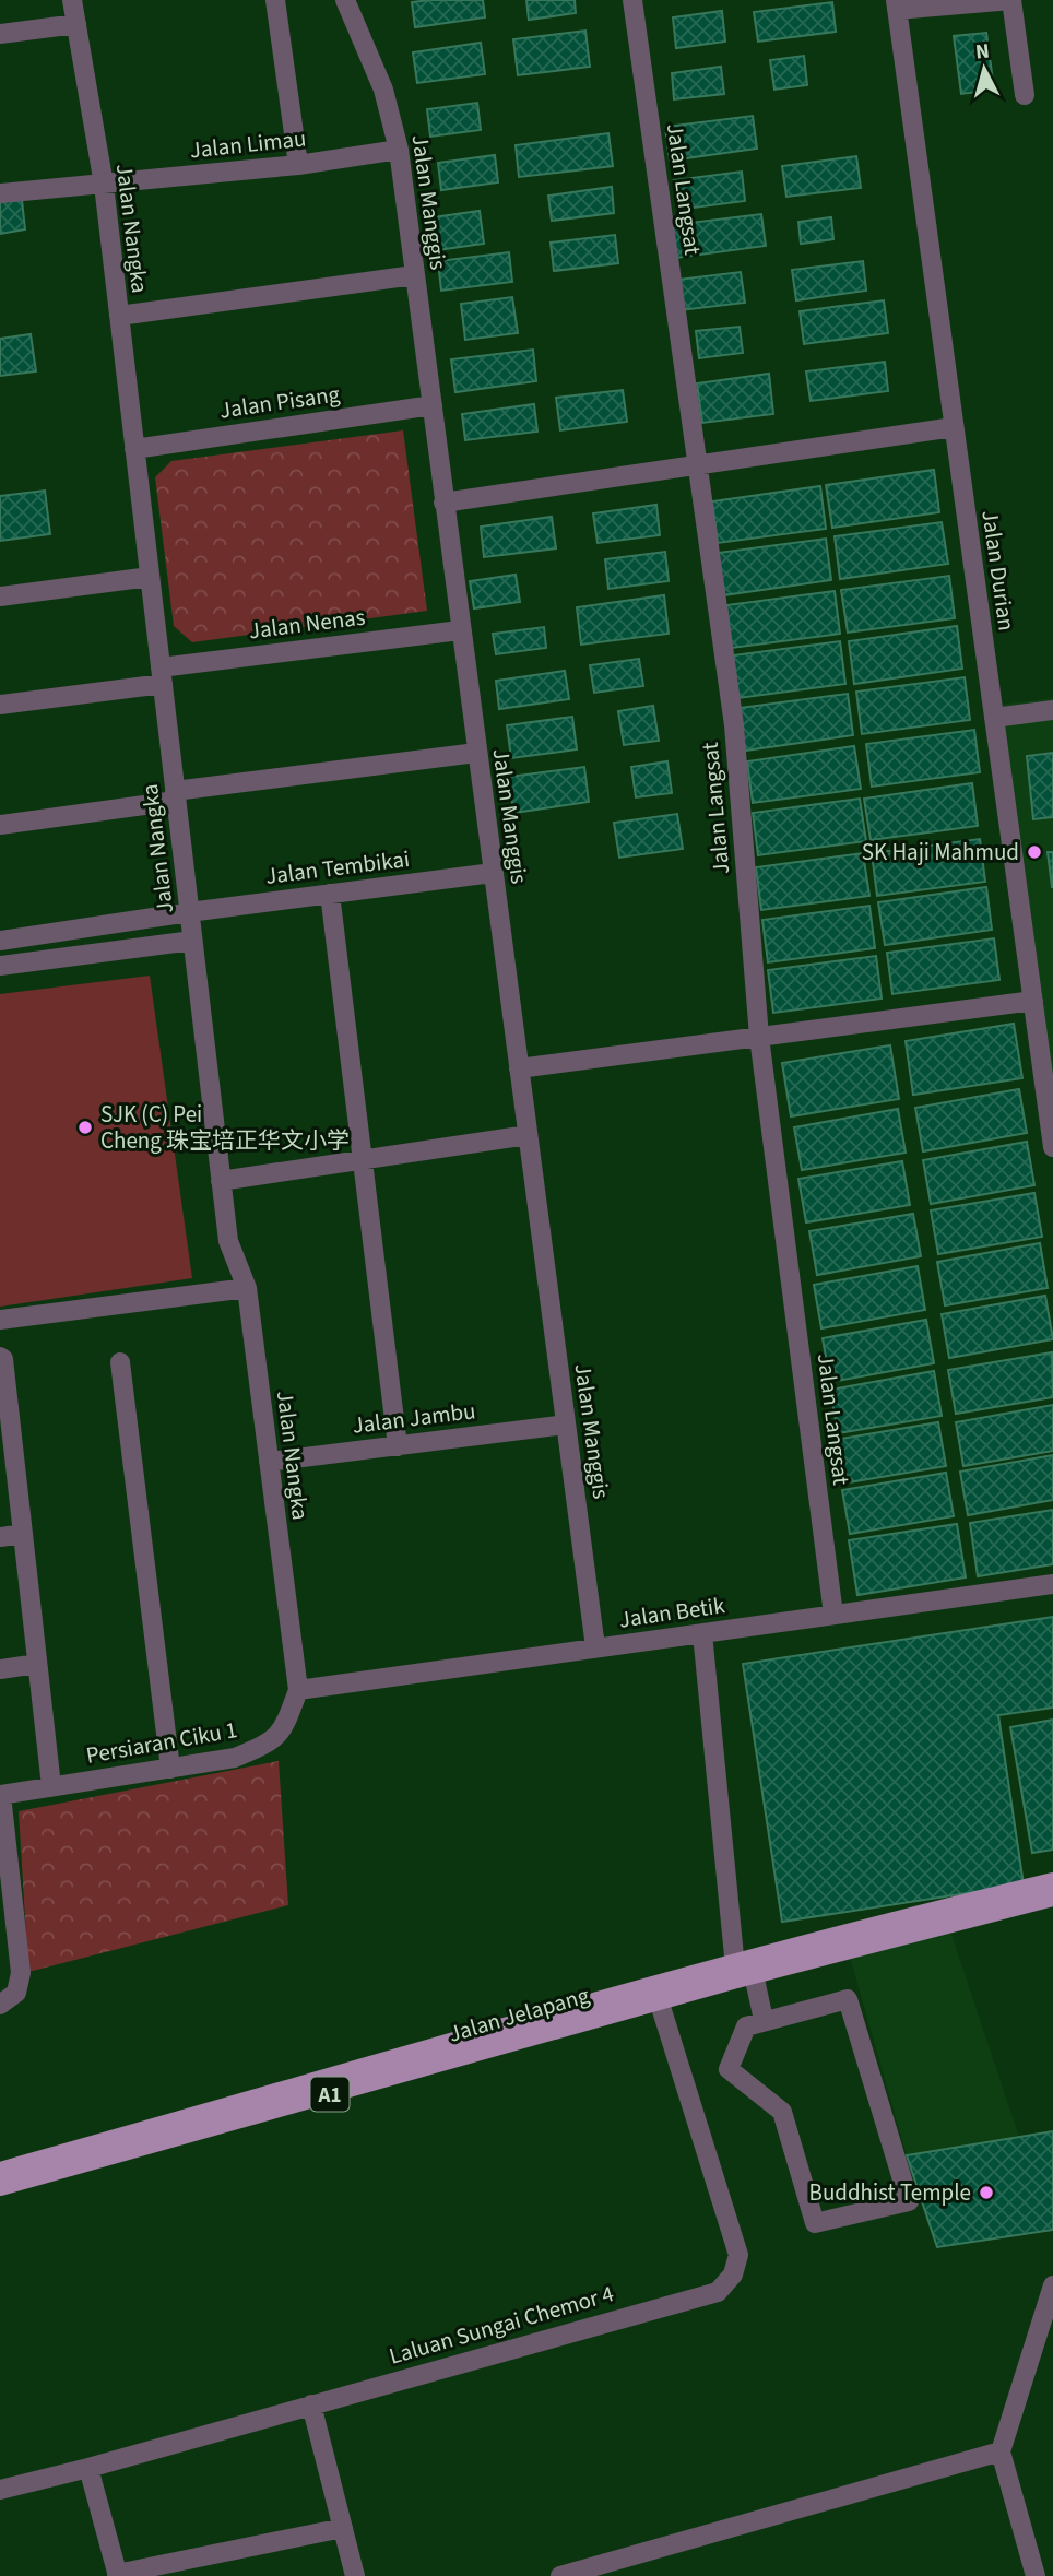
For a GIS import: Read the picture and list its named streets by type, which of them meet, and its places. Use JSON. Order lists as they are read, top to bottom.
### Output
{
  "streets": {
    "main road": ["Jalan Jelapang", "A1"],
    "street": [
      "Jalan Limau",
      "Jalan Langsat",
      "Jalan Manggis",
      "Jalan Nangka",
      "Jalan Pisang",
      "Jalan Durian",
      "Jalan Nenas",
      "Jalan Tembikai",
      "Jalan Jambu",
      "Jalan Betik",
      "Persiaran Ciku 1",
      "Laluan Sungai Chemor 4"
    ]
  },
  "crossings": [
    ["Jalan Limau", "Jalan Manggis"],
    ["Jalan Limau", "Jalan Nangka"],
    ["Jalan Langsat", "Jalan Betik"],
    ["Jalan Manggis", "Jalan Pisang"],
    ["Jalan Manggis", "Jalan Nenas"],
    ["Jalan Manggis", "Jalan Tembikai"],
    ["Jalan Manggis", "Jalan Jambu"],
    ["Jalan Manggis", "Jalan Betik"],
    ["Jalan Nangka", "Jalan Pisang"],
    ["Jalan Nangka", "Jalan Nenas"],
    ["Jalan Nangka", "Jalan Tembikai"],
    ["Jalan Nangka", "Jalan Jambu"],
    ["Jalan Nangka", "Jalan Betik"],
    ["Jalan Nangka", "Persiaran Ciku 1"],
    ["Jalan Betik", "Persiaran Ciku 1"],
    ["Jalan Jelapang", "Laluan Sungai Chemor 4"]
  ],
  "places": ["SK Haji Mahmud", "SJK (C) Pei Cheng 珠宝培正华文小学", "Buddhist Temple"],
  "north": "top"
}
